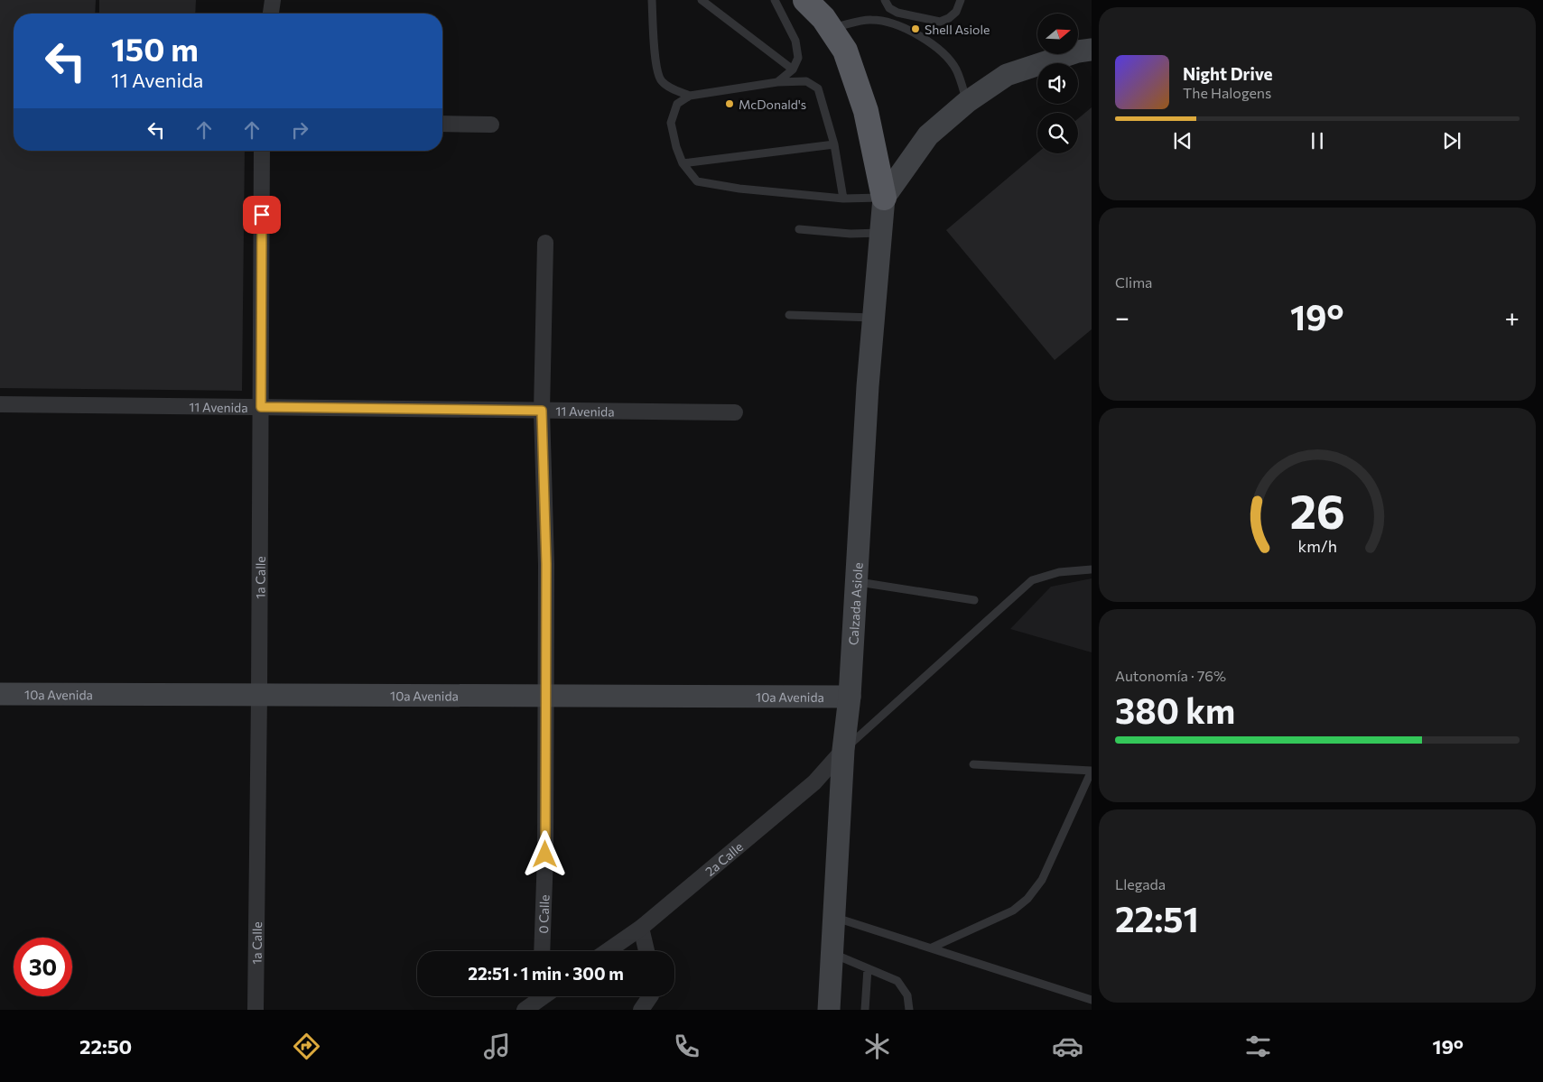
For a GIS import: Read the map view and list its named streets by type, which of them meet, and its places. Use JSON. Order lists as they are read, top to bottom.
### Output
{
  "streets": {
    "main road": ["Calzada Asiole", "10a Avenida"],
    "street": [
      "11 Avenida",
      "1a Calle",
      "2a Calle",
      "0 Calle"
    ]
  },
  "crossings": [
    ["11 Avenida", "1a Calle"],
    ["11 Avenida", "0 Calle"],
    ["1a Calle", "10a Avenida"],
    ["Calzada Asiole", "10a Avenida"],
    ["Calzada Asiole", "2a Calle"],
    ["10a Avenida", "0 Calle"]
  ],
  "places": ["Shell Asiole", "McDonald's"],
  "north": "right",
  "page": {
    "turn": ["150 m", "11 Avenida"],
    "song": ["Night Drive", "The Halogens"],
    "tile": [
      "Clima",
      ["Autonomía · 76%", "380 km"],
      ["Llegada", "22:51"]
    ],
    "heat": ["−", "19°", "+"],
    "limit": "30",
    "trip": "22:51 · 1 min · 300 m",
    "tabs": ["22:50", "19°"],
    "gauge": ["26", "km/h"]
  }
}
